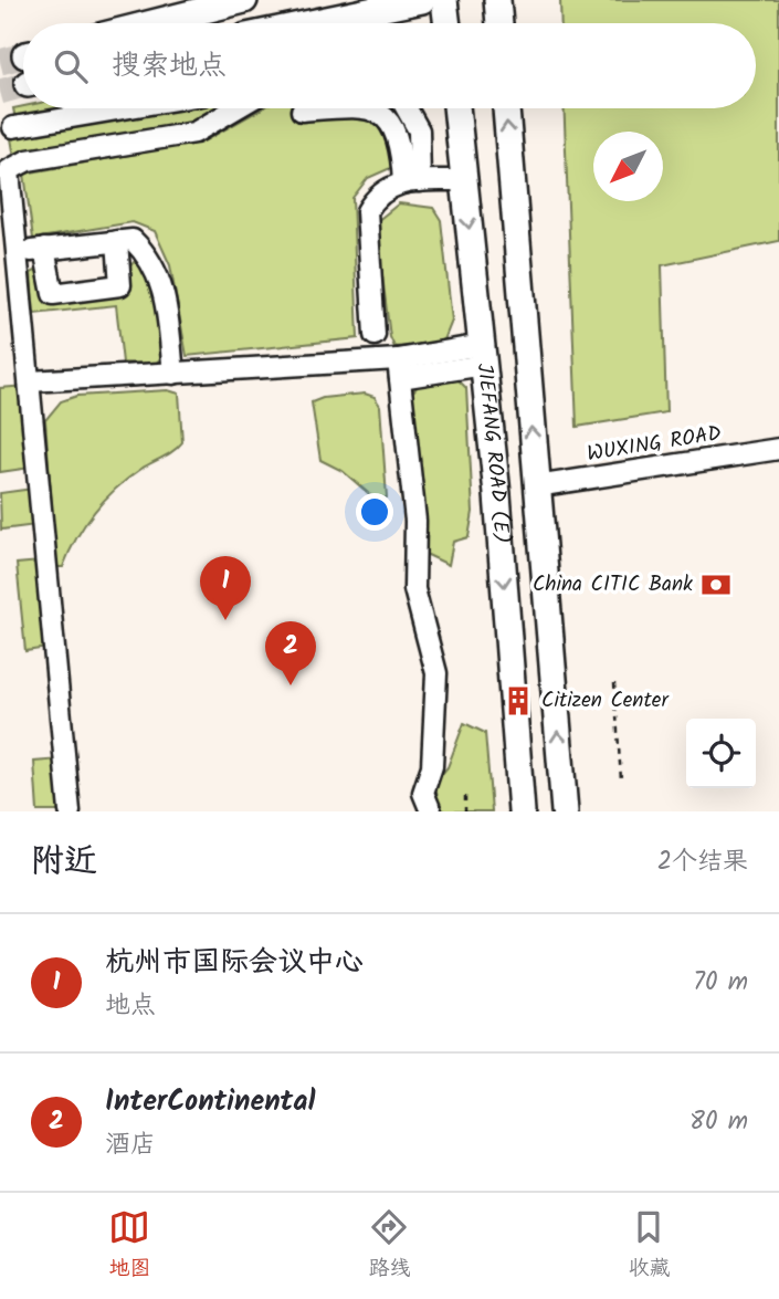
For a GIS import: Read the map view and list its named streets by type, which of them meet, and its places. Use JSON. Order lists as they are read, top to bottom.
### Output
{
  "streets": {
    "main road": ["JIEFANG ROAD (E)"],
    "street": ["WUXING ROAD"]
  },
  "crossings": [
    ["WUXING ROAD", "JIEFANG ROAD (E)"]
  ],
  "places": {
    "bank": ["China CITIC Bank"],
    "building": ["Citizen Center"]
  },
  "north": "bottom left",
  "page": {
    "search": "搜索地点",
    "pins": ["1", "2"],
    "heading": ["附近", "2个结果"],
    "list": [
      {
        "mark": "1",
        "name": "杭州市国际会议中心",
        "note": "地点",
        "value": "70 m"
      },
      {
        "mark": "2",
        "name": "InterContinental",
        "note": "酒店",
        "value": "80 m"
      }
    ],
    "nav": ["地图", "路线", "收藏"]
  }
}
